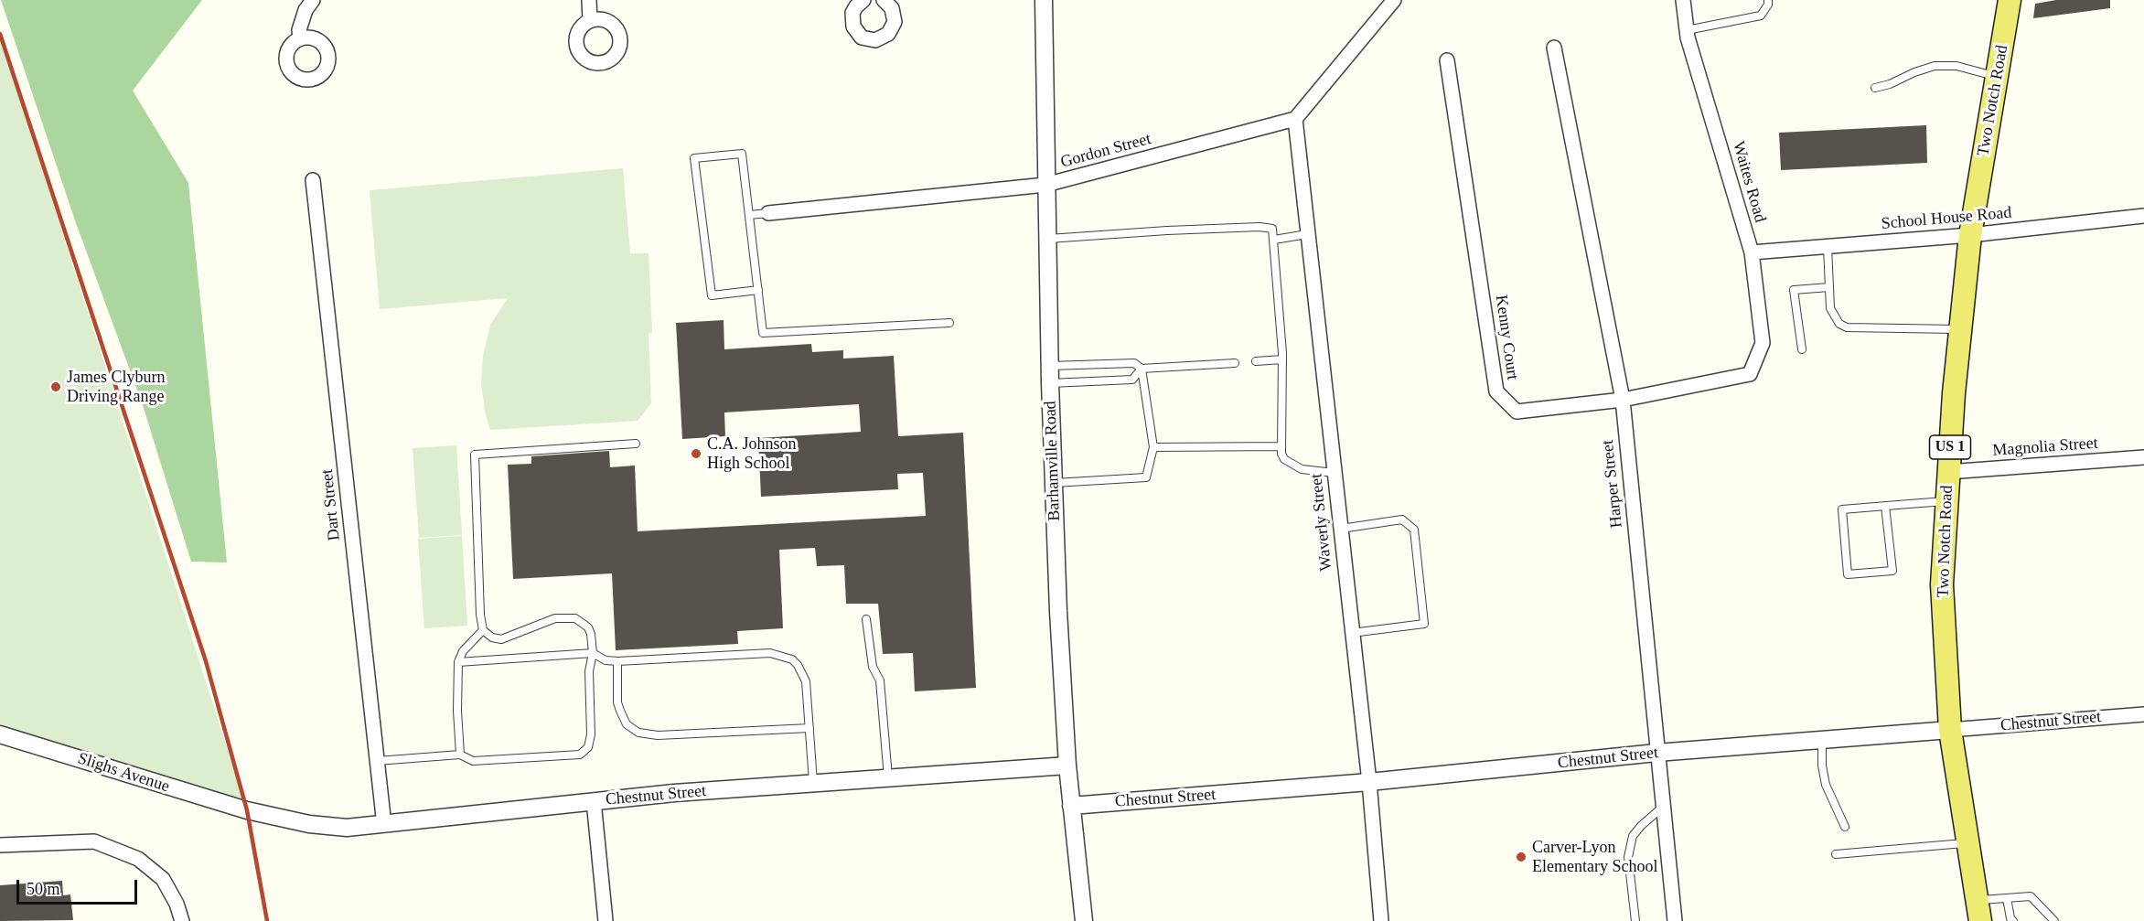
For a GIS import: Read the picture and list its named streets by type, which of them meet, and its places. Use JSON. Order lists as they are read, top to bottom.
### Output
{
  "streets": {
    "main road": ["Two Notch Road", "US 1"],
    "street": [
      "Gordon Street",
      "Waites Road",
      "School House Road",
      "Kenny Court",
      "Magnolia Street",
      "Barhamville Road",
      "Harper Street",
      "Dart Street",
      "Waverly Street",
      "Chestnut Street",
      "Slighs Avenue"
    ]
  },
  "crossings": [
    ["Two Notch Road", "School House Road"],
    ["Two Notch Road", "Magnolia Street"],
    ["Two Notch Road", "Chestnut Street"],
    ["Gordon Street", "Barhamville Road"],
    ["Gordon Street", "Waverly Street"],
    ["Waites Road", "School House Road"],
    ["Waites Road", "Kenny Court"],
    ["Kenny Court", "Harper Street"],
    ["Barhamville Road", "Chestnut Street"],
    ["Harper Street", "Chestnut Street"],
    ["Dart Street", "Chestnut Street"],
    ["Waverly Street", "Chestnut Street"],
    ["Chestnut Street", "Slighs Avenue"]
  ],
  "places": ["James Clyburn Driving Range", "C.A. Johnson High School", "Carver-Lyon Elementary School"],
  "scale_bar": "50 m"
}
